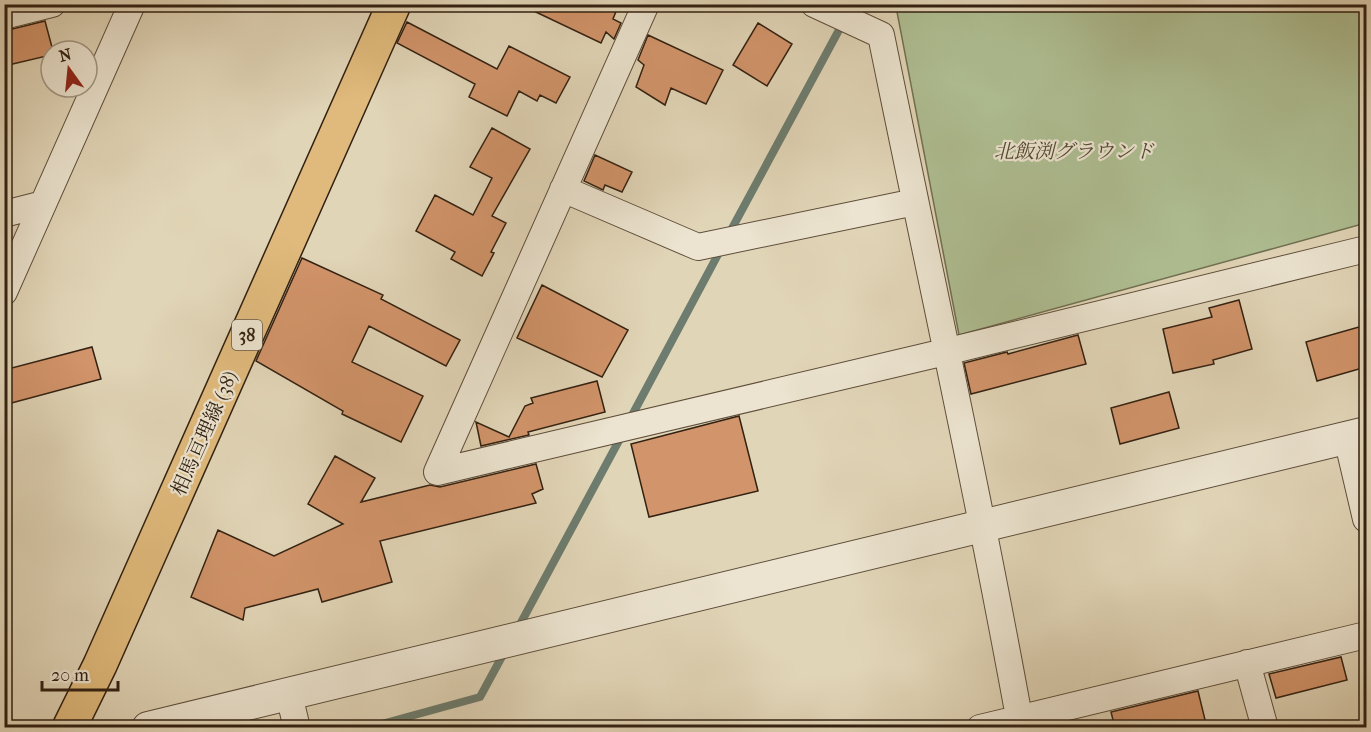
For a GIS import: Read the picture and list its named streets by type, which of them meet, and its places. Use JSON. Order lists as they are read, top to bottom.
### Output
{
  "streets": {
    "main road": ["38", "相馬亘理線 (38)"]
  },
  "parks": ["北飯渕グラウンド"],
  "scale_bar": "20 m",
  "north": "top"
}
